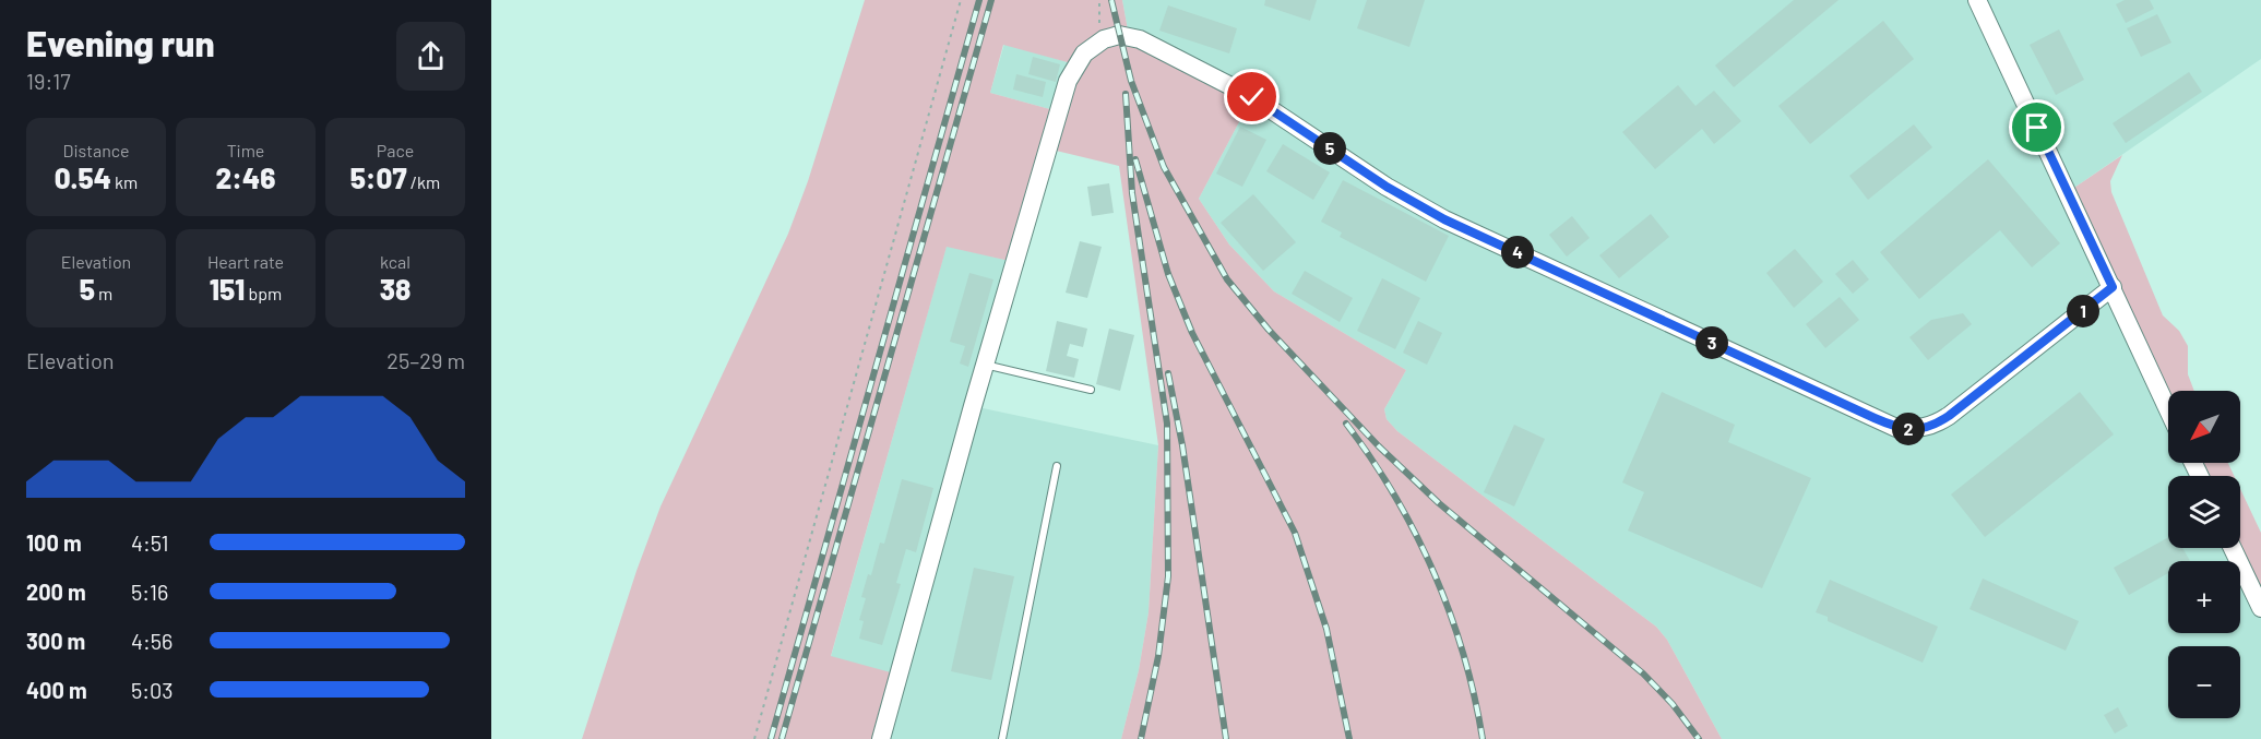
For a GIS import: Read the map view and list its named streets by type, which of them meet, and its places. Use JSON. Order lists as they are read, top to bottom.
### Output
{
  "north": "bottom left",
  "page": {
    "heading": ["Evening run", "19:17"],
    "stats": [
      ["Distance", "0.54 km"],
      ["Time", "2:46"],
      ["Pace", "5:07 /km"],
      ["Elevation", "5 m"],
      ["Heart rate", "151 bpm"],
      ["kcal", "38"]
    ],
    "pins": [
      "5",
      "4",
      "1",
      "3",
      "2"
    ],
    "chart": ["Elevation", "25–29 m"],
    "map_buttons": ["+", "−"],
    "list": [
      {
        "name": "100 m",
        "note": "4:51"
      },
      {
        "name": "200 m",
        "note": "5:16"
      },
      {
        "name": "300 m",
        "note": "4:56"
      },
      {
        "name": "400 m",
        "note": "5:03"
      }
    ]
  }
}
